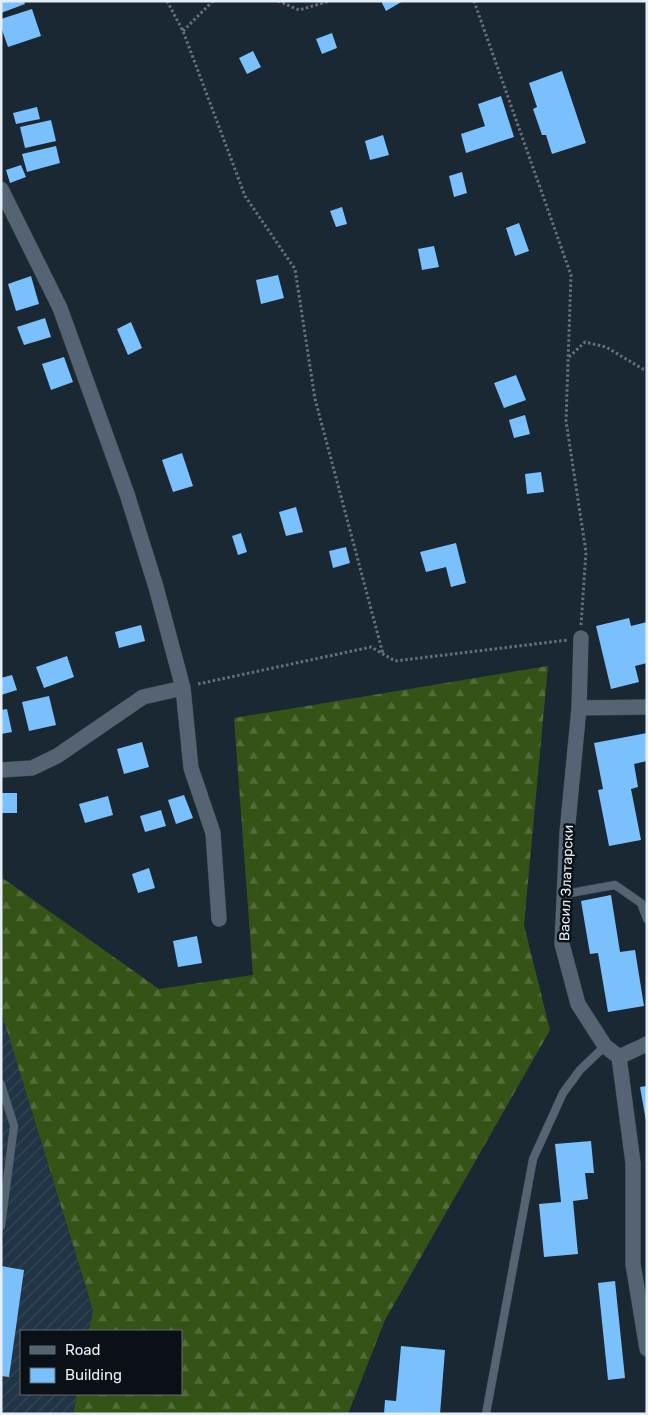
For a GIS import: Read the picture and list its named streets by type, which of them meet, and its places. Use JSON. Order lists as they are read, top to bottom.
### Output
{
  "streets": {
    "street": ["Васил Златарски"]
  },
  "legend": ["Road", "Building"]
}
